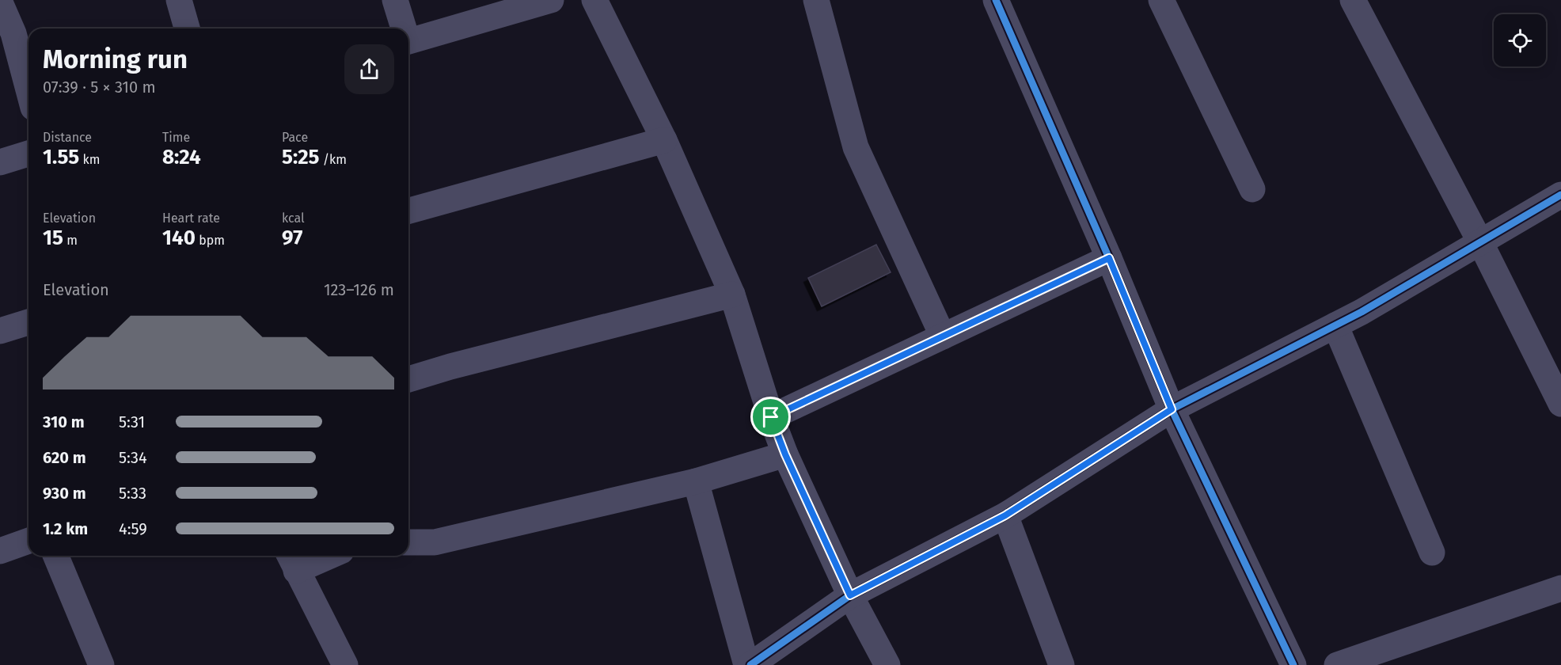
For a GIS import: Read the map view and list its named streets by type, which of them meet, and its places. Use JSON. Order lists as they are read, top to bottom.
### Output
{
  "page": {
    "heading": ["Morning run", "07:39 · 5 × 310 m"],
    "stats": [
      ["Distance", "1.55 km"],
      ["Time", "8:24"],
      ["Pace", "5:25 /km"],
      ["Elevation", "15 m"],
      ["Heart rate", "140 bpm"],
      ["kcal", "97"]
    ],
    "chart": ["Elevation", "123–126 m"],
    "list": [
      {
        "name": "310 m",
        "note": "5:31"
      },
      {
        "name": "620 m",
        "note": "5:34"
      },
      {
        "name": "930 m",
        "note": "5:33"
      },
      {
        "name": "1.2 km",
        "note": "4:59"
      }
    ]
  }
}
